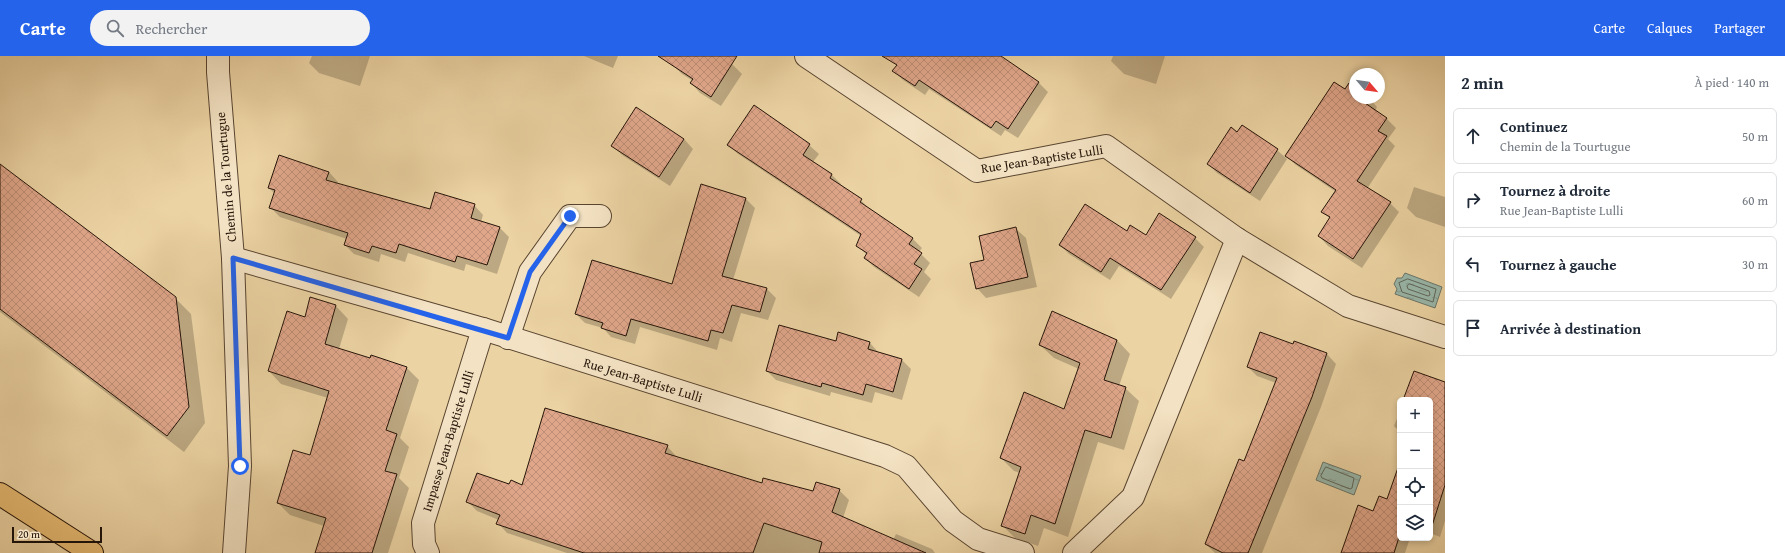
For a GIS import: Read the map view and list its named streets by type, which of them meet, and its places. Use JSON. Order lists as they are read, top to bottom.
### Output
{
  "streets": {
    "street": ["Rue Jean-Baptiste Lulli", "Chemin de la Tourtugue", "Impasse Jean-Baptiste Lulli"]
  },
  "crossings": [
    ["Rue Jean-Baptiste Lulli", "Chemin de la Tourtugue"],
    ["Rue Jean-Baptiste Lulli", "Impasse Jean-Baptiste Lulli"]
  ],
  "scale_bar": "20 m",
  "north": "bottom right",
  "page": {
    "header": "Carte",
    "search": "Rechercher",
    "nav": ["Carte", "Calques", "Partager"],
    "heading": ["2 min", "À pied · 140 m"],
    "list": [
      ["Continuez", "Chemin de la Tourtugue", "50 m"],
      ["Tournez à droite", "Rue Jean-Baptiste Lulli", "60 m"],
      ["Tournez à gauche", "30 m"],
      "Arrivée à destination"
    ],
    "map_buttons": ["+", "−"],
    "scale": "20 m"
  }
}
